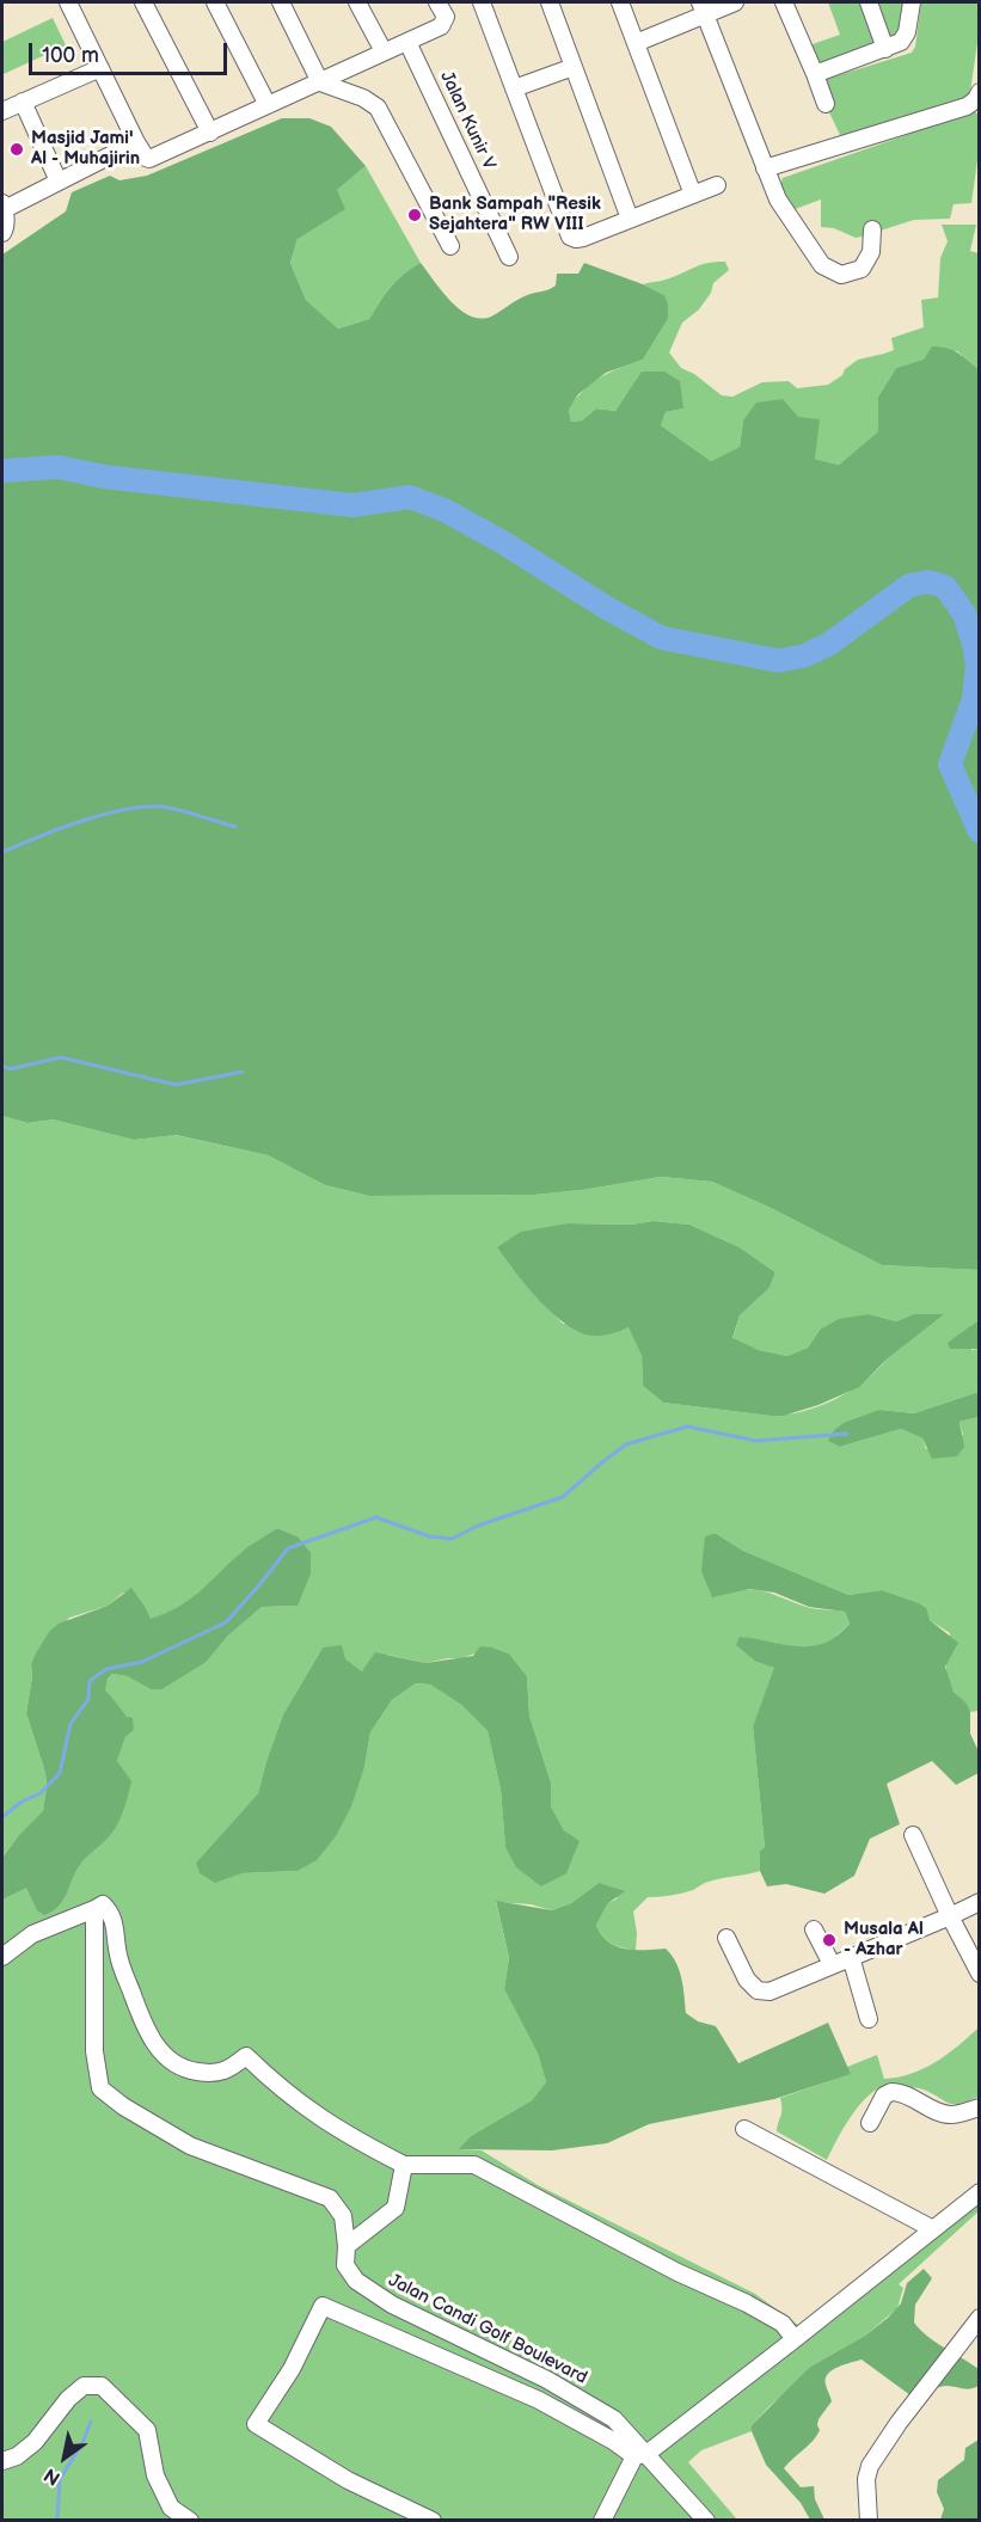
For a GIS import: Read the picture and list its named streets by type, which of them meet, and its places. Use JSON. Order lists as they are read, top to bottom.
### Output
{
  "streets": {
    "street": ["Jalan Kunir V", "Jalan Candi Golf Boulevard"]
  },
  "places": ["Masjid Jami' Al - Muhajirin", "Bank Sampah \"Resik Sejahtera\" RW VIII", "Musala Al - Azhar"],
  "scale_bar": "100 m",
  "north": "bottom left"
}
